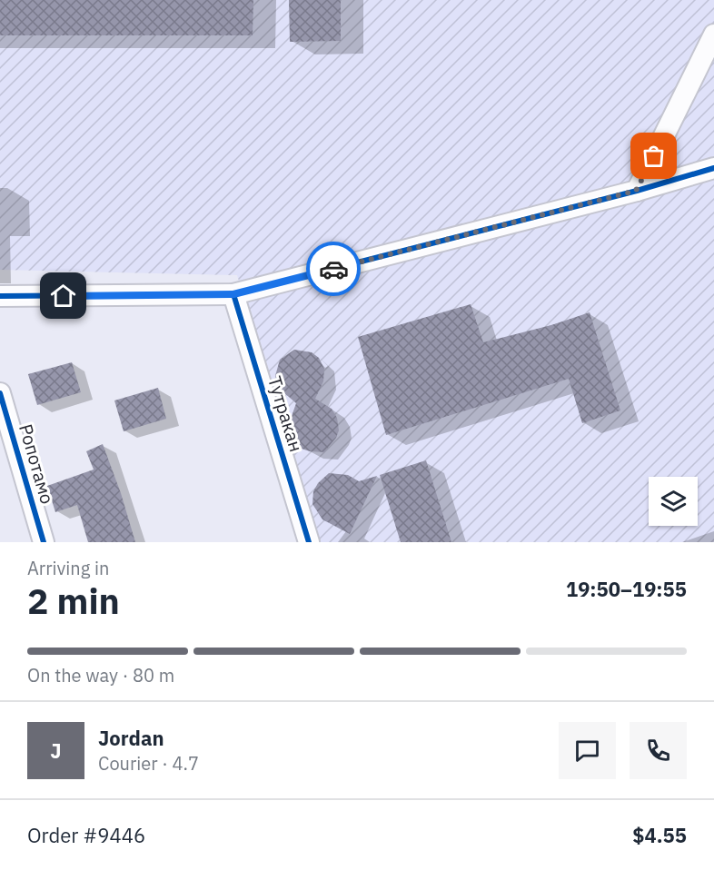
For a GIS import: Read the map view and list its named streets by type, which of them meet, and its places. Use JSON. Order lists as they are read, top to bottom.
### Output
{
  "streets": {
    "street": ["Тутракан", "Ропотамо"]
  },
  "page": {
    "heading": ["2 min", "Arriving in", "19:50–19:55"],
    "panel": [
      "Jordan",
      "Courier · 4.7",
      "Order #9446",
      "$4.55"
    ],
    "bar": "On the way · 80 m",
    "round": "J"
  }
}
